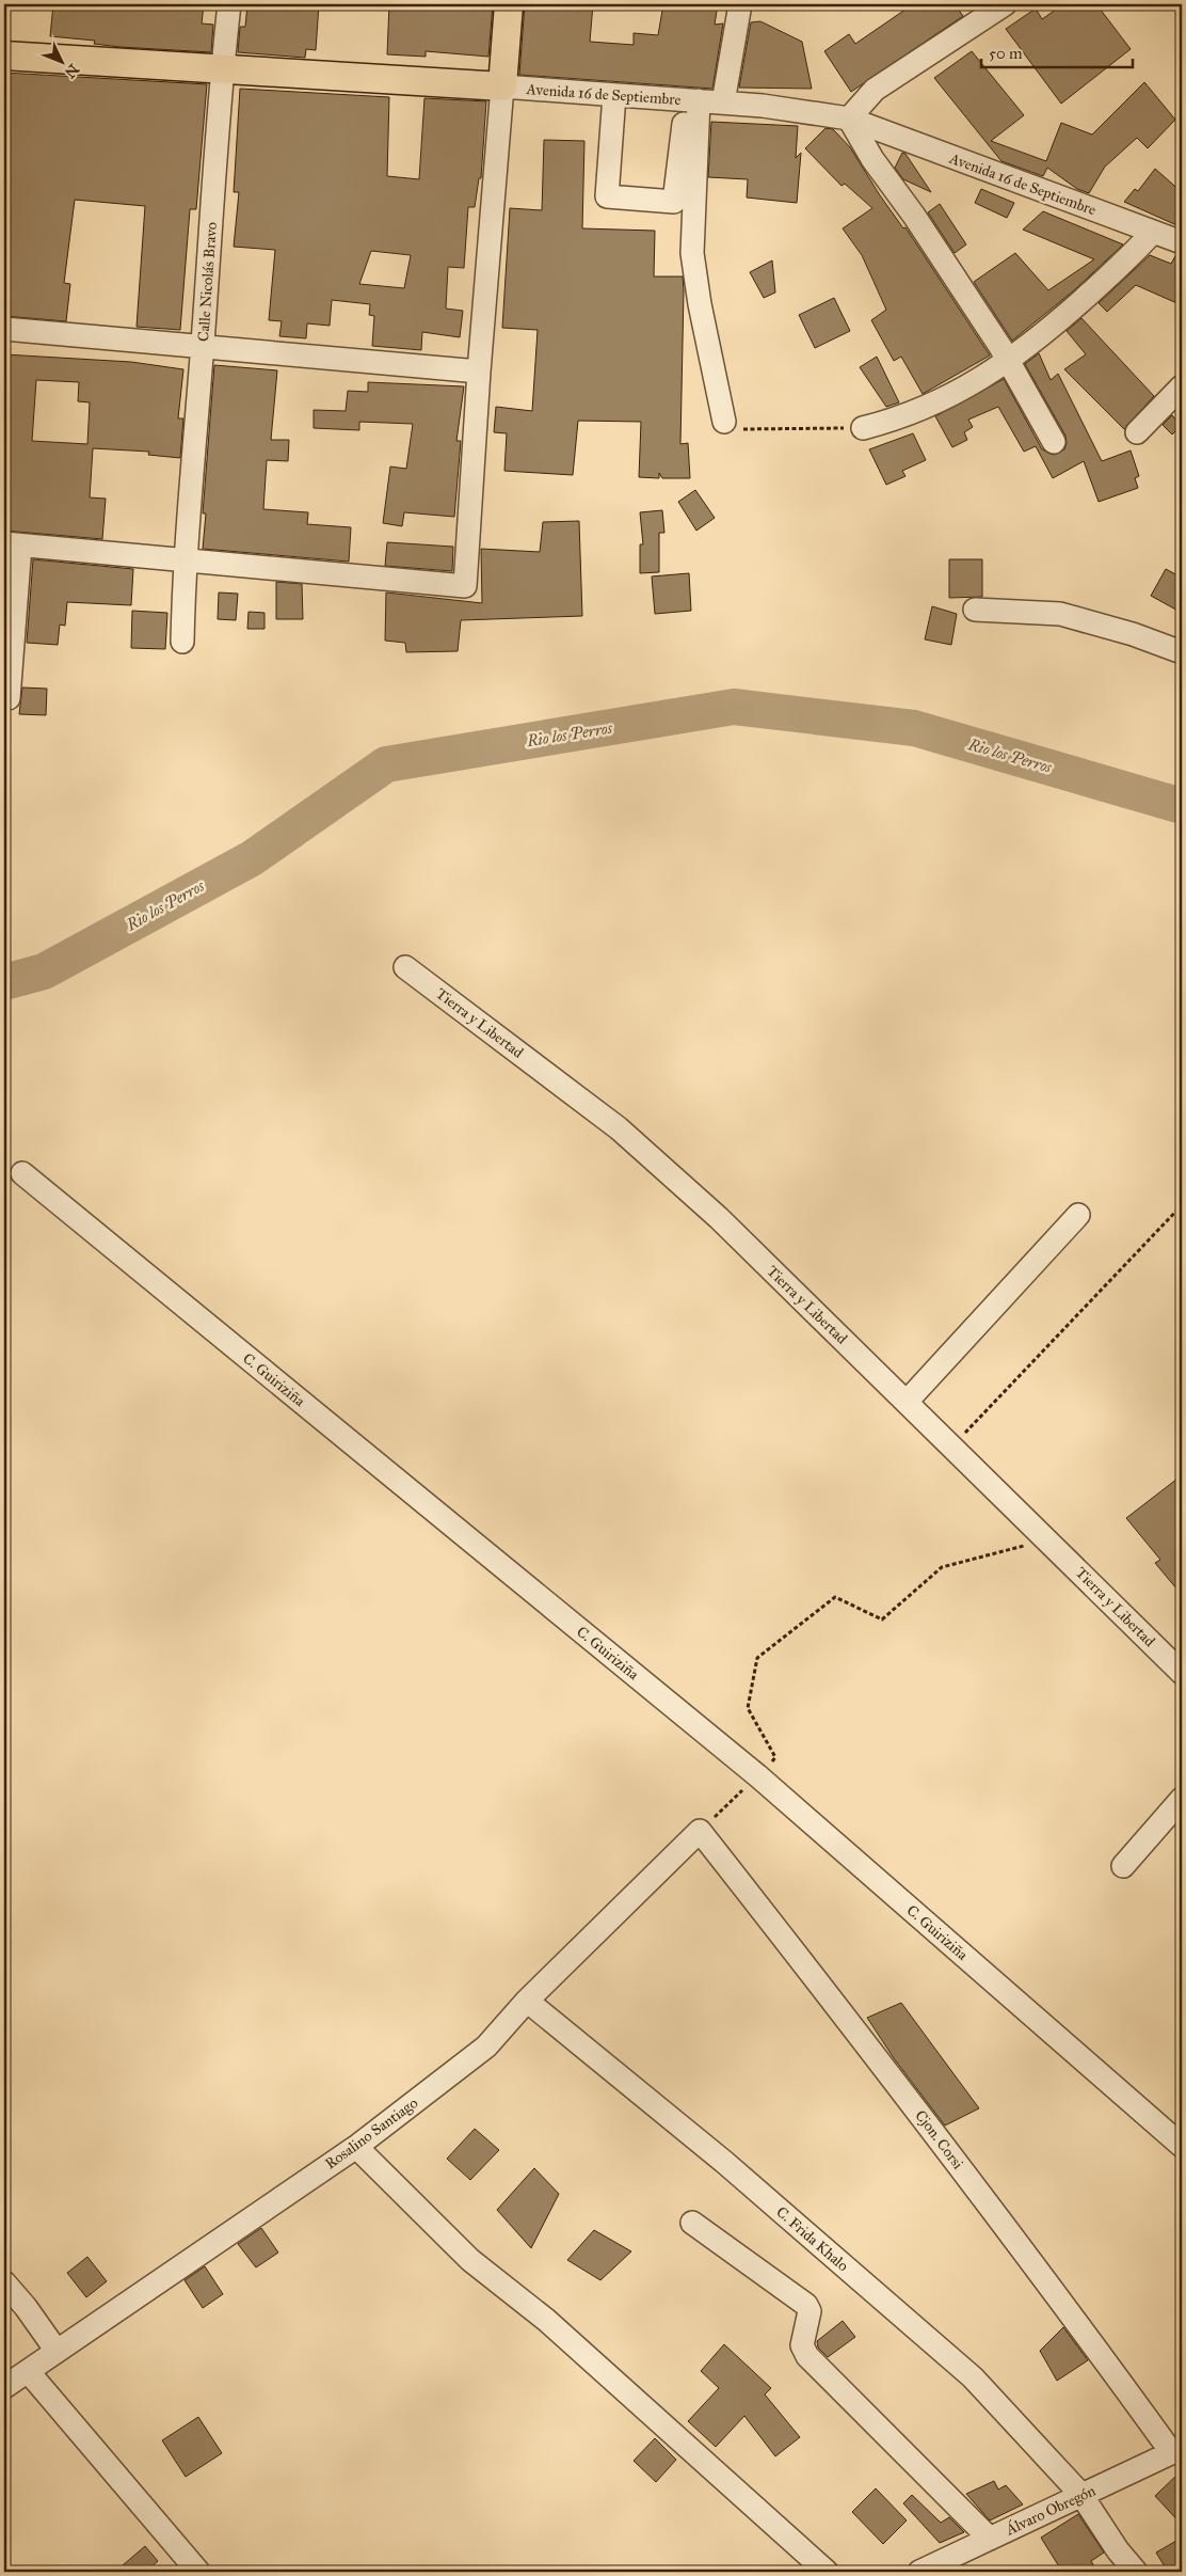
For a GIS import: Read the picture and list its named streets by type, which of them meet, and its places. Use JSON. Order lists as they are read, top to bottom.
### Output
{
  "streets": {
    "main road": ["Avenida 16 de Septiembre"],
    "street": [
      "Calle Nicolás Bravo",
      "Tierra y Libertad",
      "C. Guiriziña",
      "Rosalino Santiago",
      "Cjon. Corsi",
      "C. Frida Khalo",
      "Álvaro Obregón"
    ]
  },
  "crossings": [
    ["Avenida 16 de Septiembre", "Calle Nicolás Bravo"],
    ["Rosalino Santiago", "Cjon. Corsi"],
    ["Rosalino Santiago", "C. Frida Khalo"],
    ["Cjon. Corsi", "Álvaro Obregón"],
    ["C. Frida Khalo", "Álvaro Obregón"]
  ],
  "water": ["Rio los Perros"],
  "scale_bar": "50 m",
  "north": "bottom right"
}
